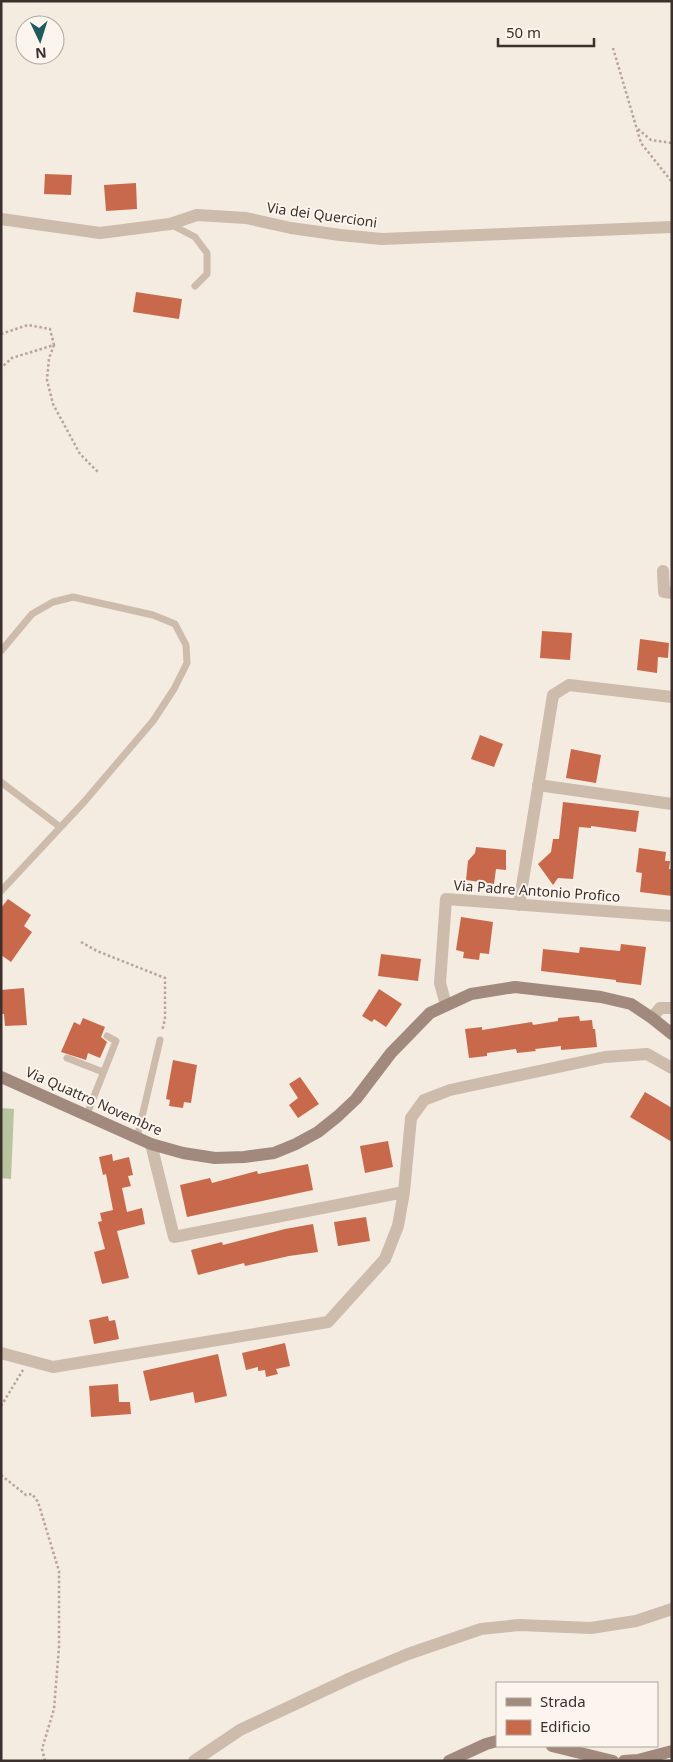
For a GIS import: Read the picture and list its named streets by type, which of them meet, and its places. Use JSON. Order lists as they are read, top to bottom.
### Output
{
  "streets": {
    "main road": ["Via Quattro Novembre"],
    "street": ["Via dei Quercioni", "Via Padre Antonio Profico"]
  },
  "crossings": [
    ["Via Padre Antonio Profico", "Via Quattro Novembre"]
  ],
  "legend": ["Strada", "Edificio"],
  "scale_bar": "50 m",
  "north": "bottom"
}
